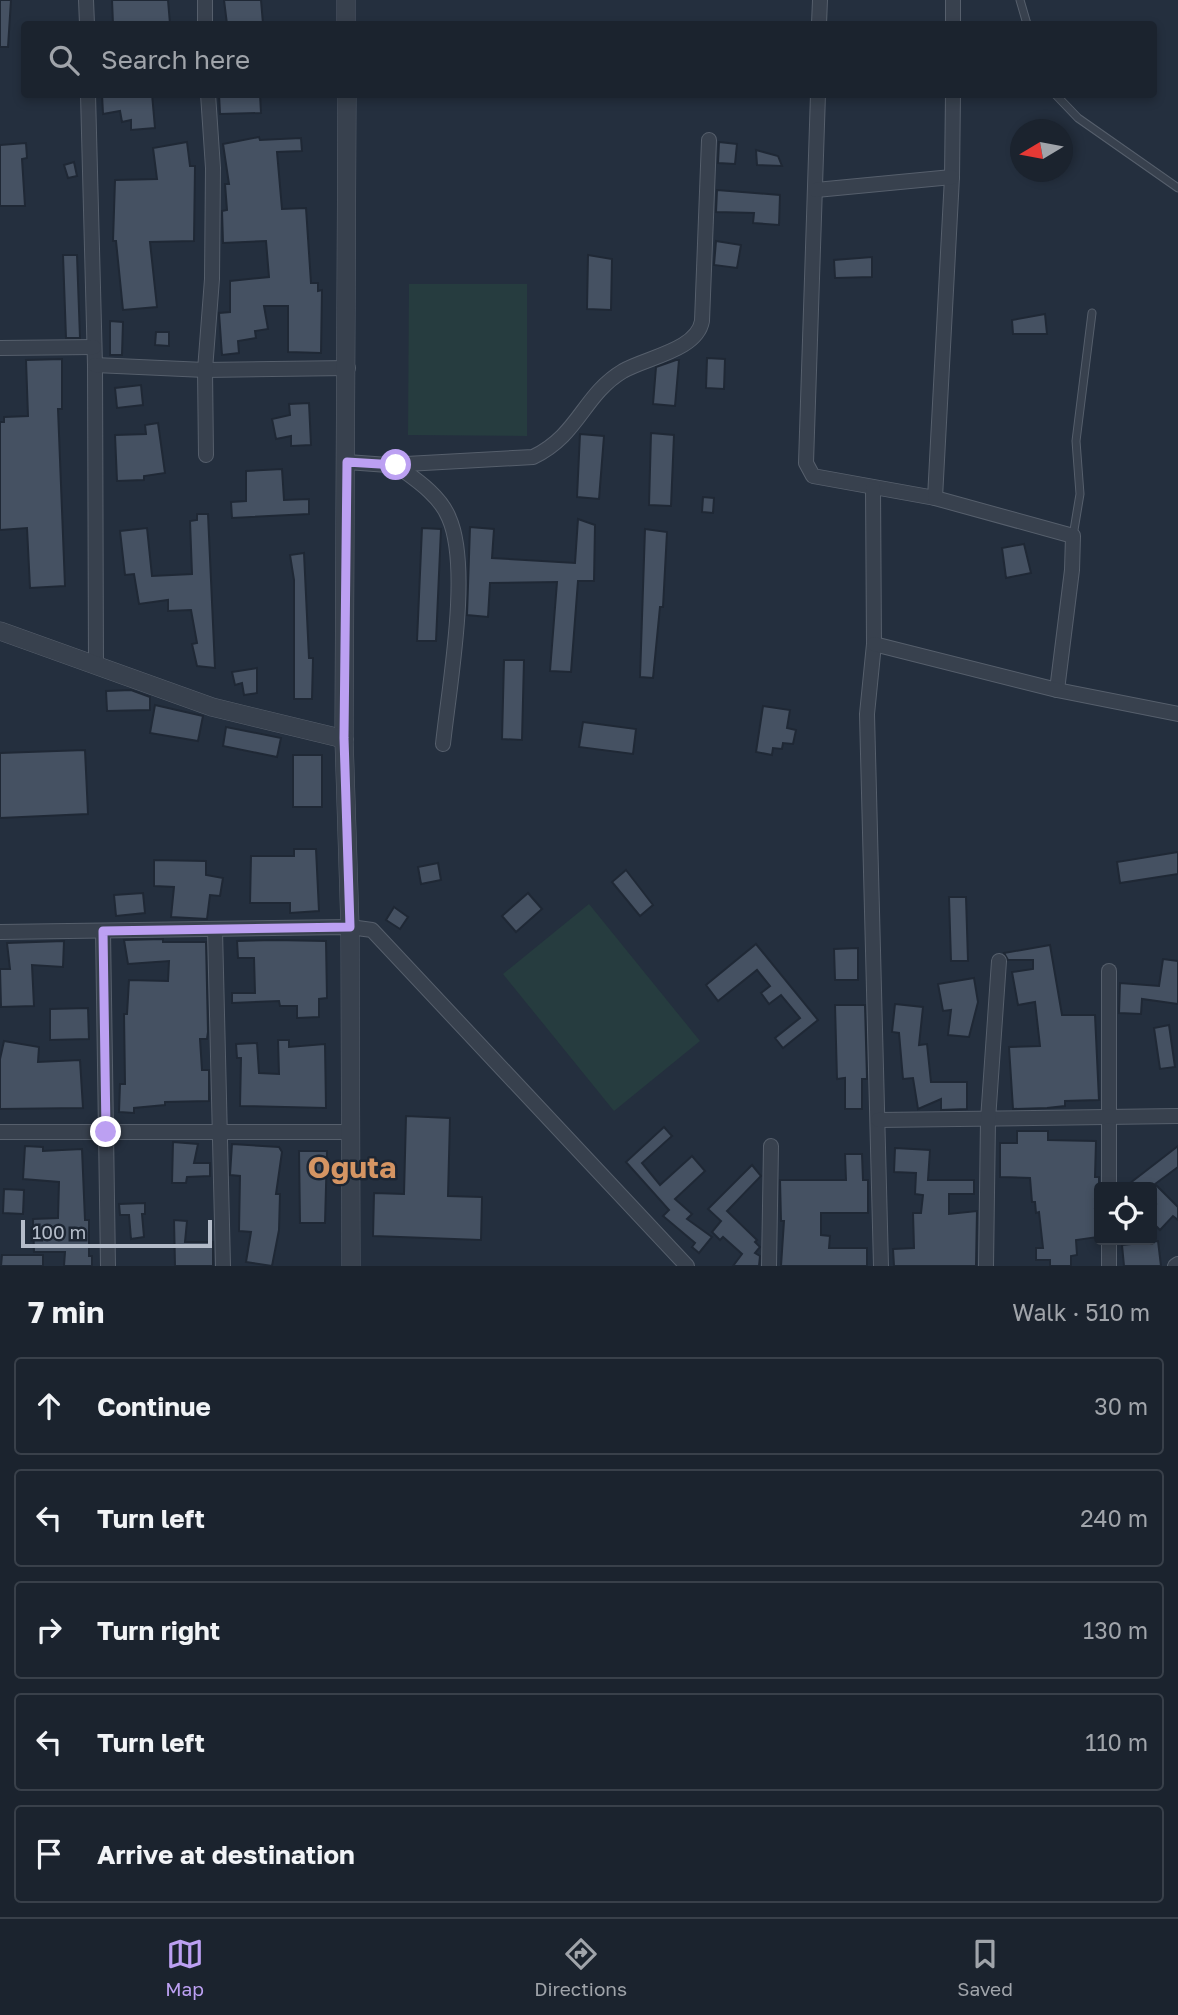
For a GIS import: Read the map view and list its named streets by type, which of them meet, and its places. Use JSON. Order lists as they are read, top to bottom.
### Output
{
  "districts": ["Oguta"],
  "scale_bar": "100 m",
  "north": "left",
  "page": {
    "search": "Search here",
    "scale": "100 m",
    "heading": ["7 min", "Walk · 510 m"],
    "list": [
      ["Continue", "30 m"],
      ["Turn left", "240 m"],
      ["Turn right", "130 m"],
      ["Turn left", "110 m"],
      "Arrive at destination"
    ],
    "nav": ["Map", "Directions", "Saved"]
  }
}
